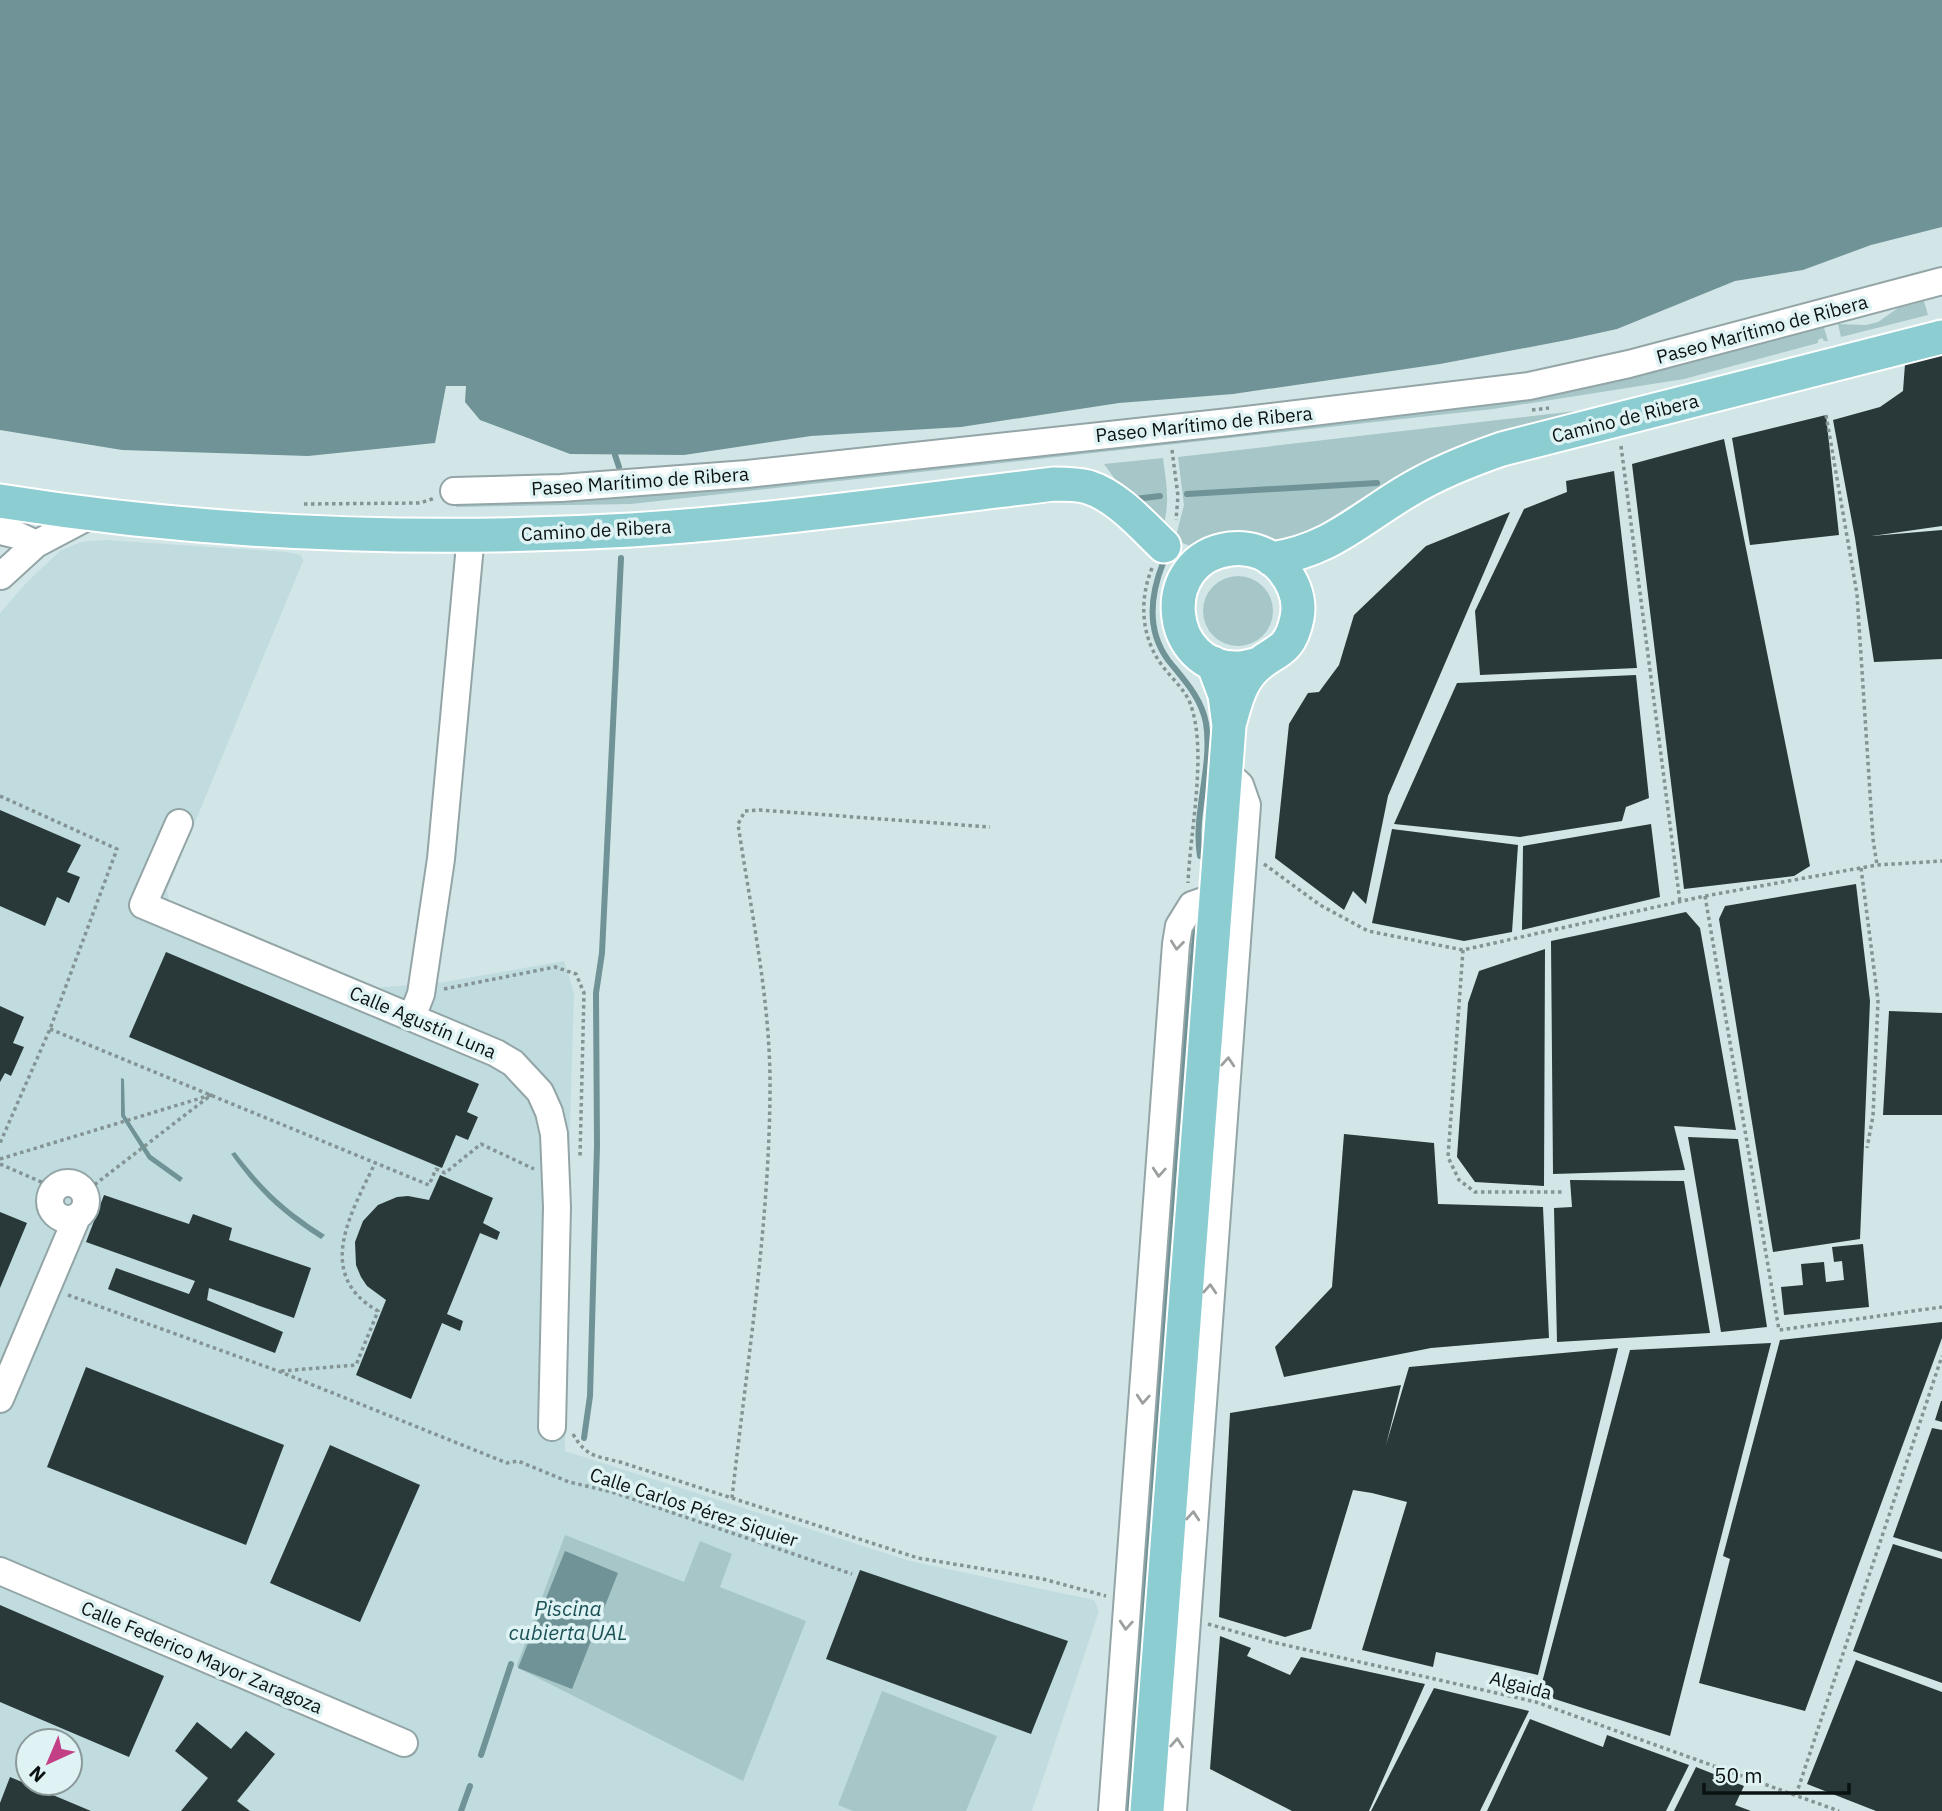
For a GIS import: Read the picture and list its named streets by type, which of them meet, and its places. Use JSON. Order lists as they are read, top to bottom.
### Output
{
  "streets": {
    "main road": ["Camino de Ribera"],
    "street": ["Paseo Marítimo de Ribera", "Calle Agustín Luna", "Calle Federico Mayor Zaragoza"],
    "path": ["Calle Carlos Pérez Siquier", "Algaida"]
  },
  "water": ["Piscina cubierta UAL"],
  "scale_bar": "50 m",
  "north": "bottom left"
}
